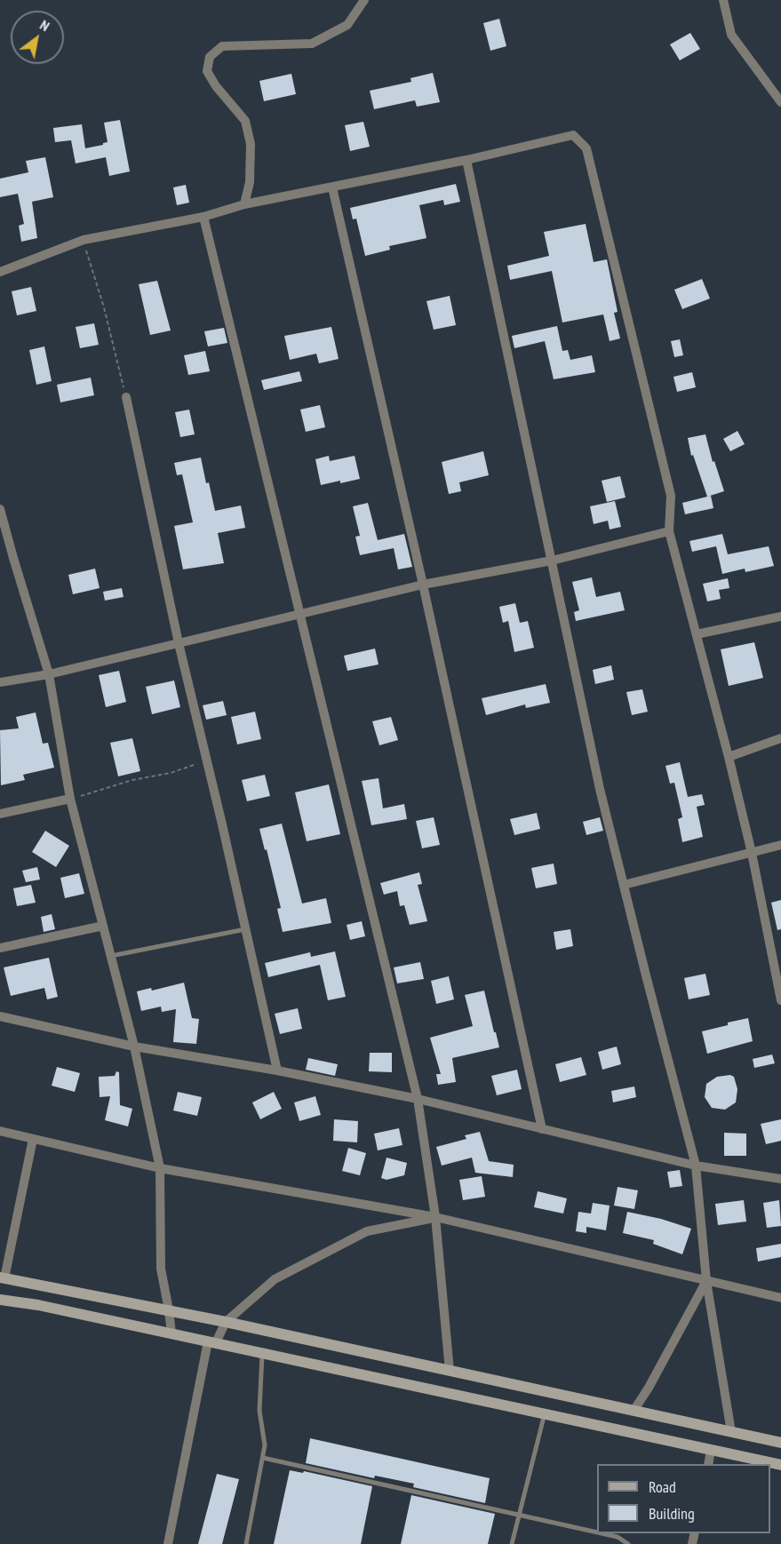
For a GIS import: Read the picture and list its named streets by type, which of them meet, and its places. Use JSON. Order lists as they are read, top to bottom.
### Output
{
  "legend": ["Road", "Building"],
  "north": "top right"
}
